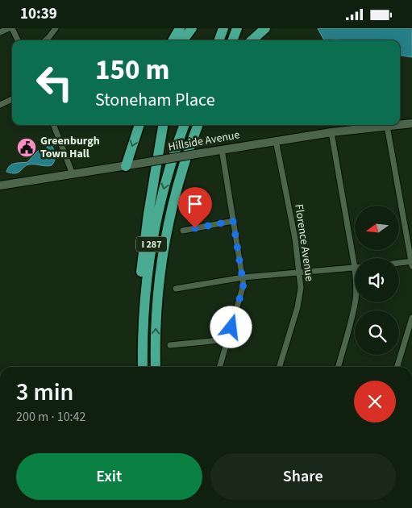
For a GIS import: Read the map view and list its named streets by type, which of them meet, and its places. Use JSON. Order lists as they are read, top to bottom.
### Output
{
  "streets": {
    "highway": ["I 287"],
    "main road": ["Hillside Avenue"],
    "street": ["Florence Avenue"]
  },
  "crossings": [
    ["Hillside Avenue", "Florence Avenue"]
  ],
  "places": {
    "public building": ["Greenburgh Town Hall"]
  },
  "north": "left",
  "page": {
    "status": "10:39",
    "turn": ["150 m", "Stoneham Place"],
    "heading": ["3 min", "200 m · 10:42"],
    "buttons": ["Exit", "Share"]
  }
}
